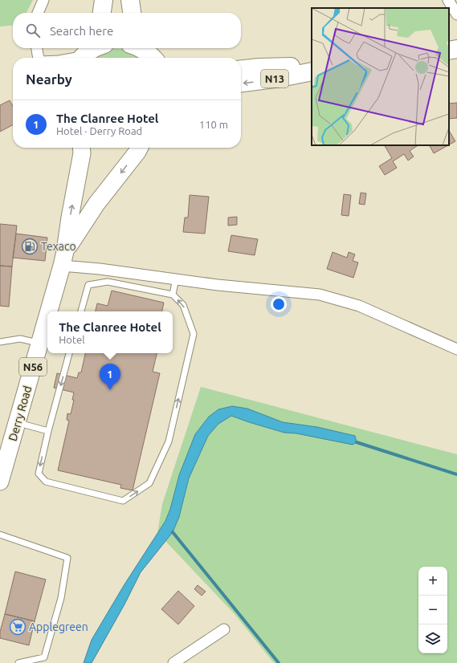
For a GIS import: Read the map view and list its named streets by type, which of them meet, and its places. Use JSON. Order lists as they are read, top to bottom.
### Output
{
  "streets": {
    "highway": ["N13"],
    "main road": ["N56", "Derry Road"]
  },
  "places": {
    "fuel station": ["Texaco"],
    "supermarket": ["Applegreen"]
  },
  "page": {
    "search": "Search here",
    "heading": "Nearby",
    "list": [
      {
        "mark": "1",
        "name": "The Clanree Hotel",
        "note": "Hotel · Derry Road",
        "value": "110 m"
      }
    ],
    "popup": ["The Clanree Hotel", "Hotel"],
    "pins": "1",
    "map_buttons": ["+", "−"]
  }
}
